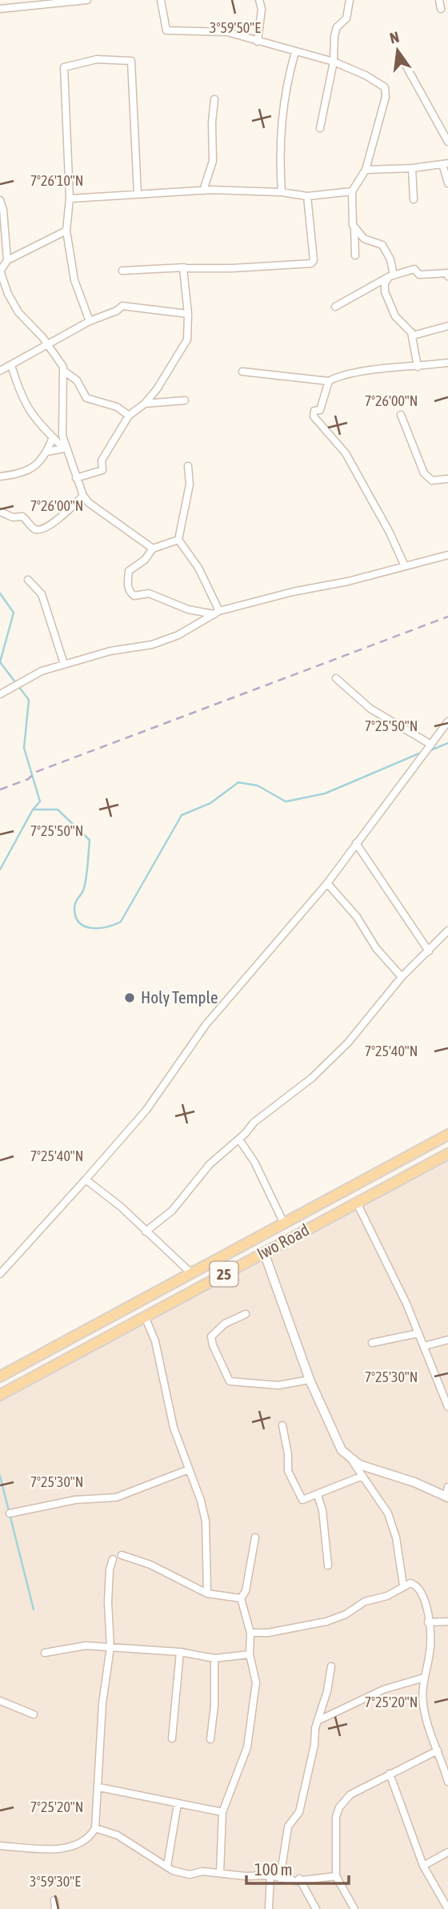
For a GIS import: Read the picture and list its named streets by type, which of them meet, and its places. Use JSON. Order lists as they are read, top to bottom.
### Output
{
  "streets": {
    "main road": ["Iwo Road", "25"]
  },
  "places": ["Holy Temple"],
  "scale_bar": "100 m",
  "north": "top",
  "coordinates": [
    "3°59'50\"E",
    "7°26'10\"N",
    "7°26'00\"N",
    "7°25'50\"N",
    "7°25'40\"N",
    "7°25'30\"N",
    "7°25'20\"N",
    "3°59'30\"E"
  ]
}
